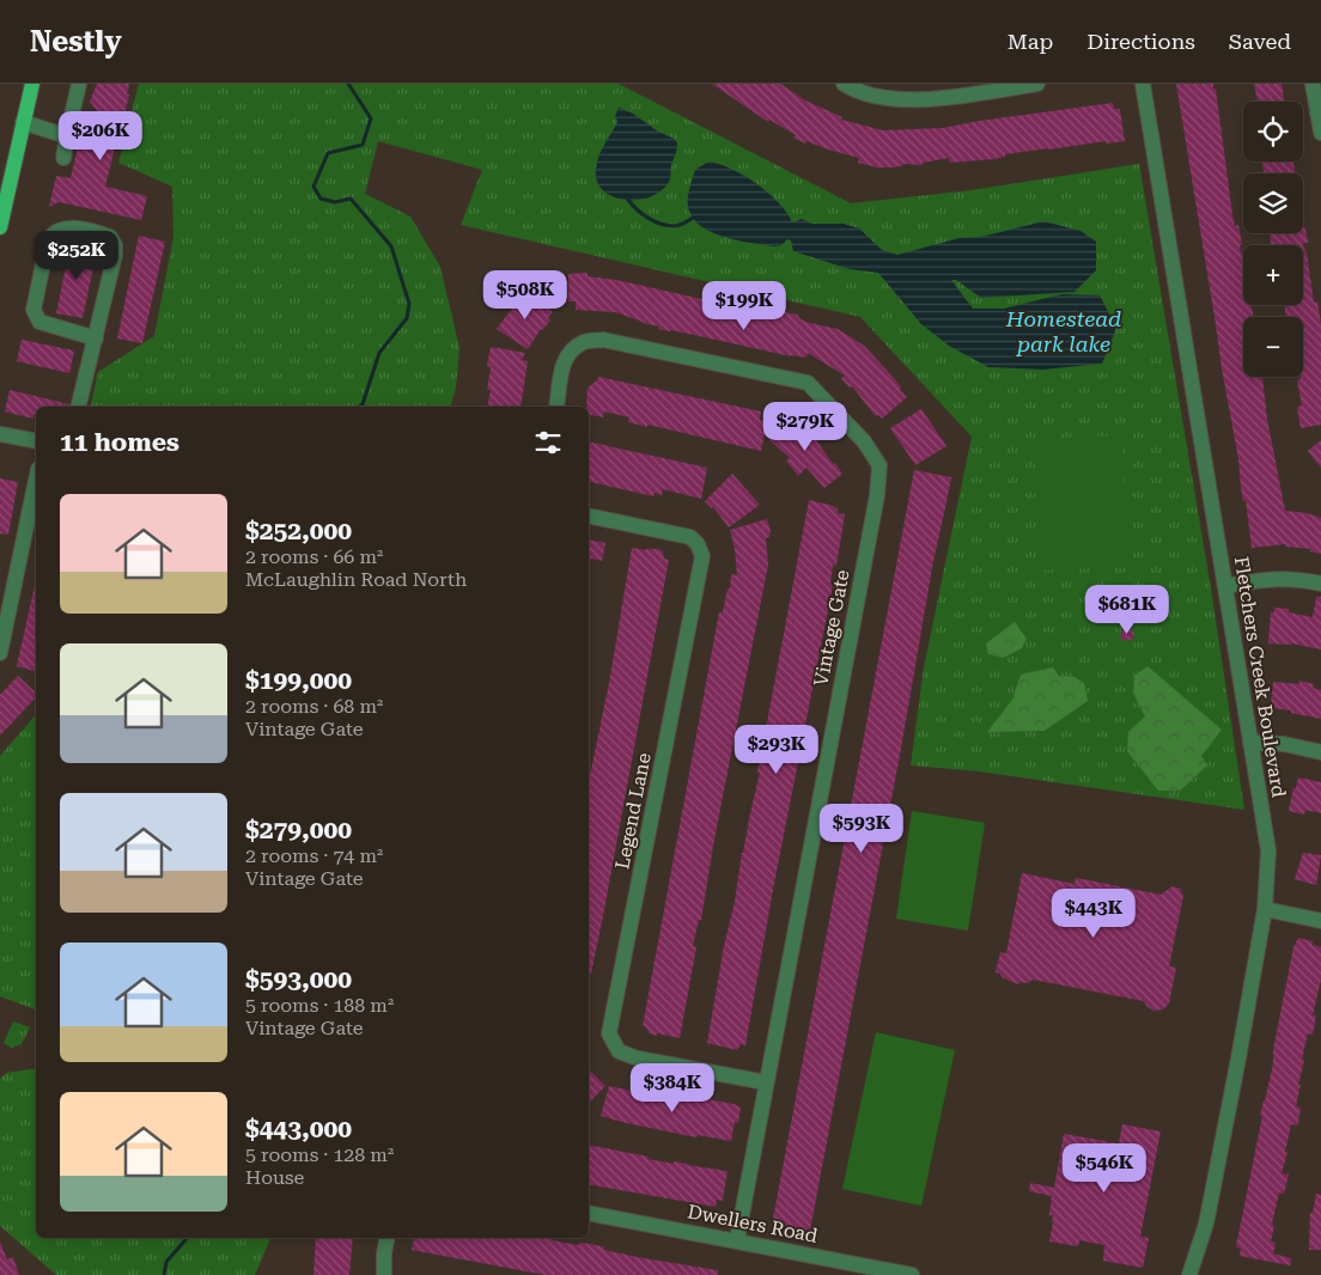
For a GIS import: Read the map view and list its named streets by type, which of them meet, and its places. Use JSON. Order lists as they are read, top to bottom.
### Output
{
  "streets": {
    "street": [
      "Vintage Gate",
      "Fletchers Creek Boulevard",
      "Legend Lane",
      "Dwellers Road"
    ]
  },
  "crossings": [
    ["Vintage Gate", "Legend Lane"],
    ["Vintage Gate", "Dwellers Road"]
  ],
  "water": ["Homestead park lake"],
  "page": {
    "header": "Nestly",
    "nav": ["Map", "Directions", "Saved"],
    "map_buttons": ["+", "−"],
    "price": [
      "$206K",
      "$252K",
      "$508K",
      "$199K",
      "$279K",
      "$681K",
      "$293K",
      "$593K",
      "$443K",
      "$384K",
      "$546K"
    ],
    "heading": "11 homes",
    "list": [
      {
        "name": "$252,000",
        "note": "2 rooms · 66 m² · McLaughlin Road North"
      },
      {
        "name": "$199,000",
        "note": "2 rooms · 68 m² · Vintage Gate"
      },
      {
        "name": "$279,000",
        "note": "2 rooms · 74 m² · Vintage Gate"
      },
      {
        "name": "$593,000",
        "note": "5 rooms · 188 m² · Vintage Gate"
      },
      {
        "name": "$443,000",
        "note": "5 rooms · 128 m² · House"
      }
    ]
  }
}
